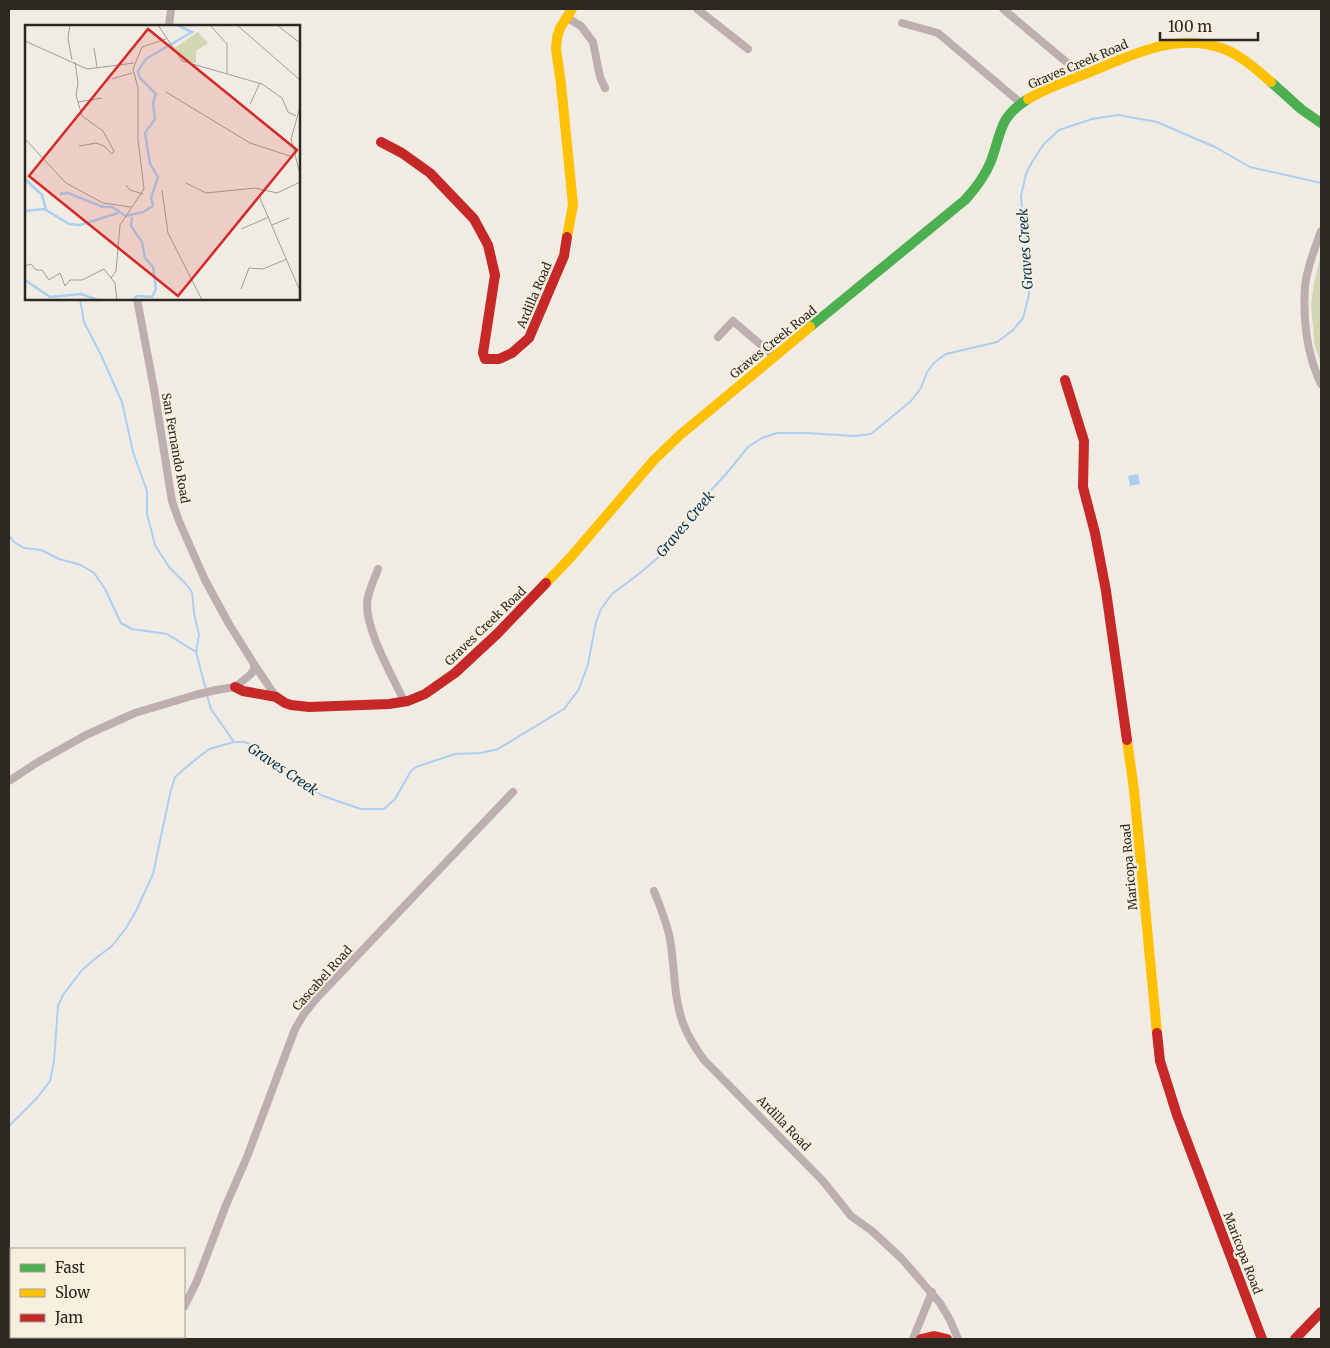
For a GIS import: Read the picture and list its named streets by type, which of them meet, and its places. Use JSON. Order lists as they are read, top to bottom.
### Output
{
  "streets": {
    "street": [
      "Graves Creek Road",
      "Ardilla Road",
      "San Fernando Road",
      "Maricopa Road",
      "Cascabel Road"
    ]
  },
  "crossings": [
    ["Graves Creek Road", "San Fernando Road"]
  ],
  "water": ["Graves Creek"],
  "legend": ["Fast", "Slow", "Jam"],
  "scale_bar": "100 m"
}
